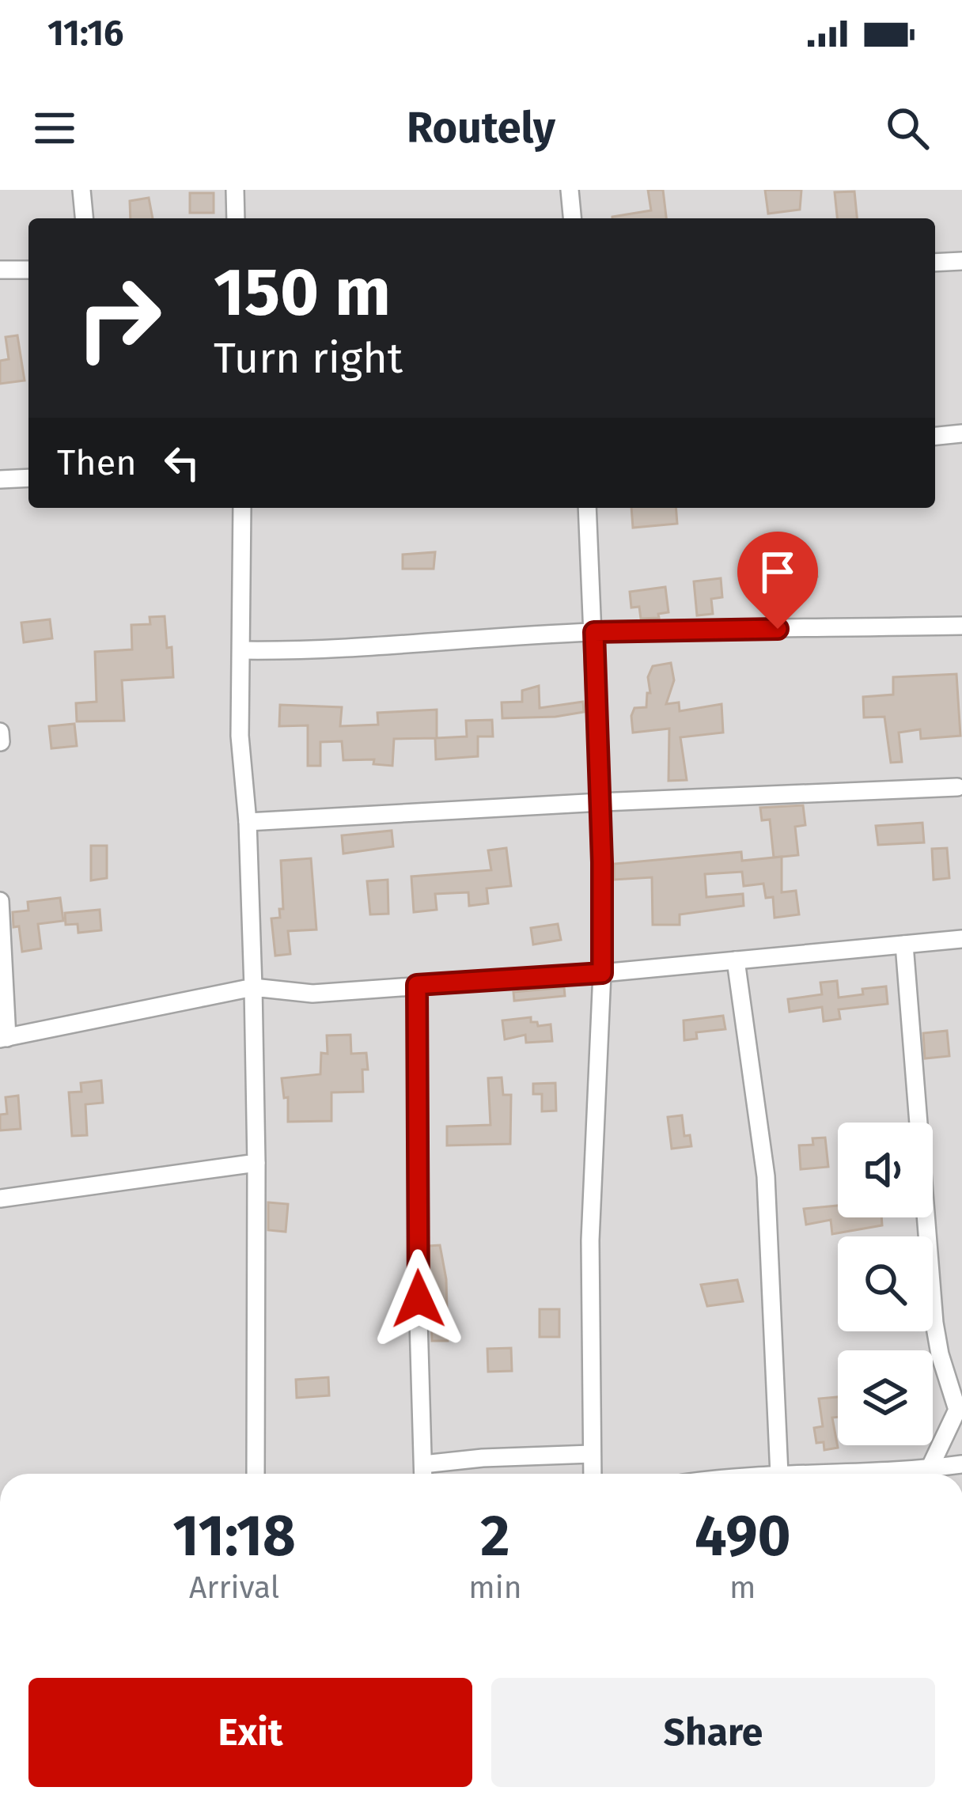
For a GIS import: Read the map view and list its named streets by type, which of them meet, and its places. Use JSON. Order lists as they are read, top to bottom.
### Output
{
  "page": {
    "status": "11:16",
    "header": "Routely",
    "turn": ["150 m", "Turn right"],
    "then": "Then",
    "eta": [
      "11:18",
      "Arrival",
      "2",
      "min",
      "490",
      "m"
    ],
    "buttons": ["Exit", "Share"]
  }
}
